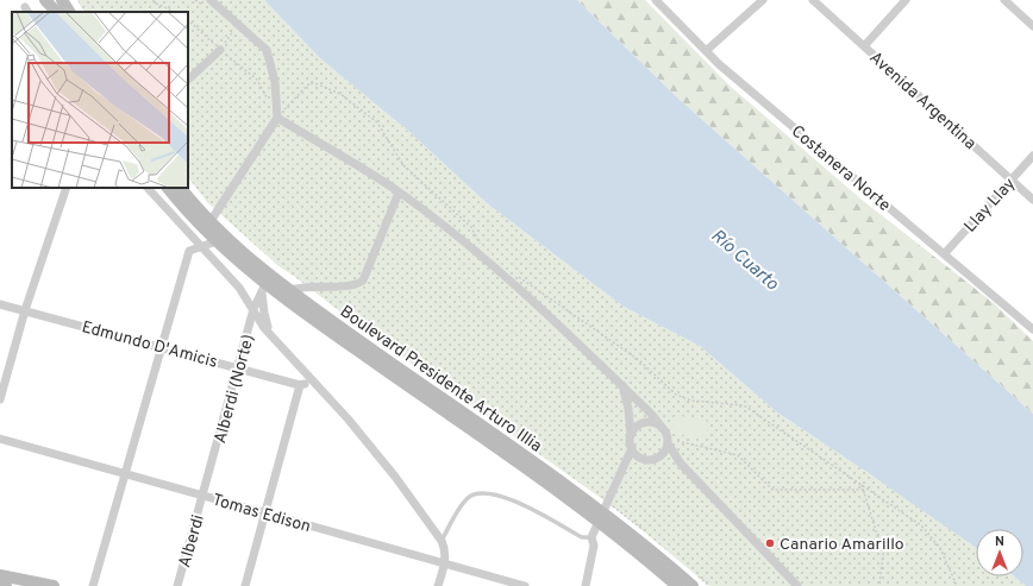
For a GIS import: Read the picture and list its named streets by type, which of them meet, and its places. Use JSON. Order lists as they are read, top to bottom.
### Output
{
  "streets": {
    "main road": ["Boulevard Presidente Arturo Illia"],
    "street": [
      "Avenida Argentina",
      "Costanera Norte",
      "Llay Llay",
      "Edmundo D'Amicis",
      "Alberdi (Norte)",
      "Tomas Edison",
      "Alberdi"
    ]
  },
  "crossings": [
    ["Avenida Argentina", "Llay Llay"],
    ["Costanera Norte", "Llay Llay"],
    ["Edmundo D'Amicis", "Alberdi (Norte)"],
    ["Boulevard Presidente Arturo Illia", "Alberdi (Norte)"],
    ["Alberdi (Norte)", "Tomas Edison"],
    ["Alberdi (Norte)", "Alberdi"],
    ["Tomas Edison", "Alberdi"]
  ],
  "water": ["Río Cuarto"],
  "places": ["Canario Amarillo"],
  "north": "top"
}
